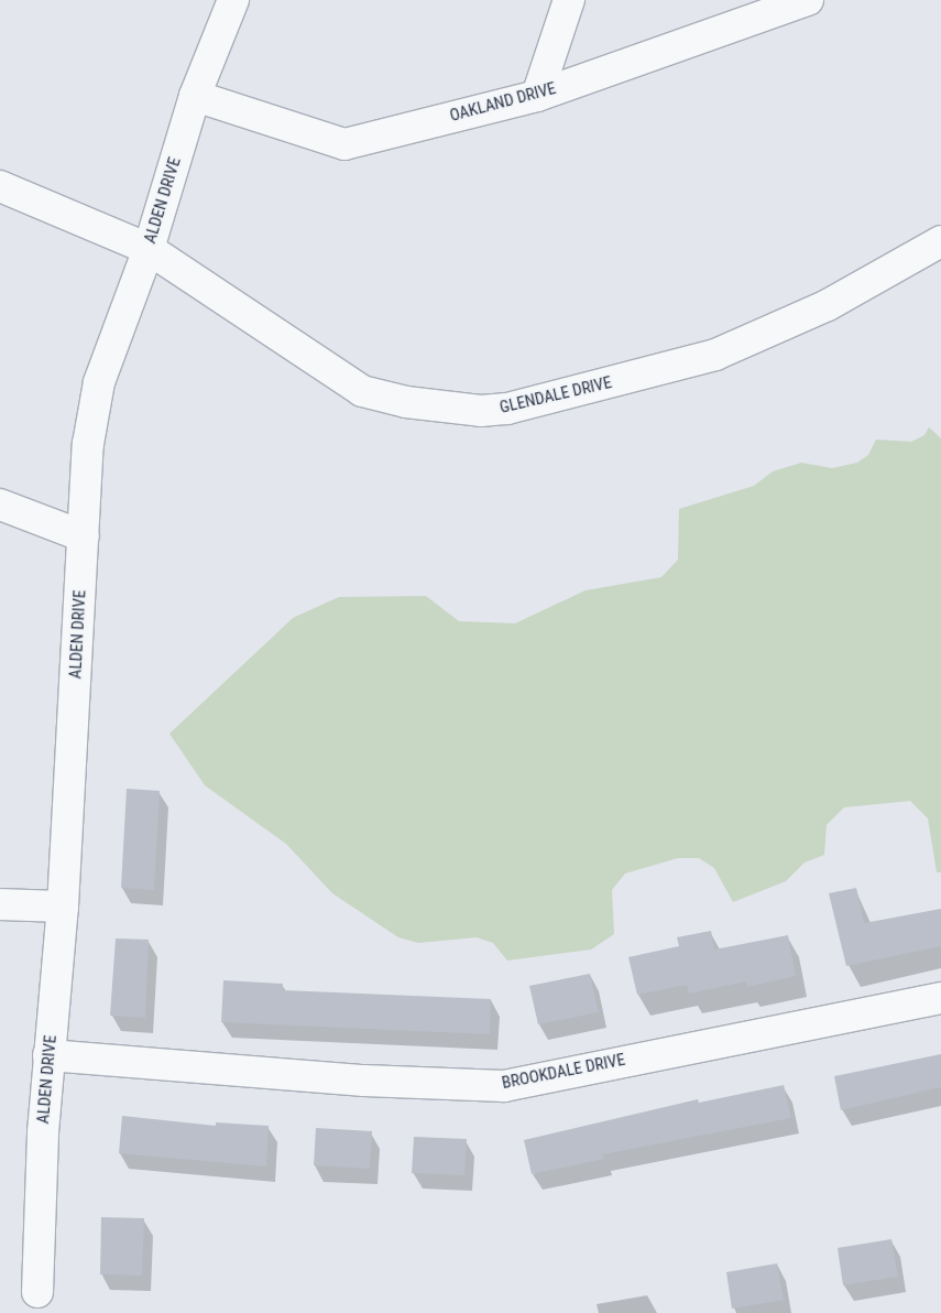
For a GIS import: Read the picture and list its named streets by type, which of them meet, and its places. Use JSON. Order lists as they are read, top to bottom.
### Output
{
  "streets": {
    "street": [
      "OAKLAND DRIVE",
      "ALDEN DRIVE",
      "GLENDALE DRIVE",
      "BROOKDALE DRIVE"
    ]
  },
  "crossings": [
    ["OAKLAND DRIVE", "ALDEN DRIVE"],
    ["ALDEN DRIVE", "GLENDALE DRIVE"],
    ["ALDEN DRIVE", "BROOKDALE DRIVE"]
  ]
}
